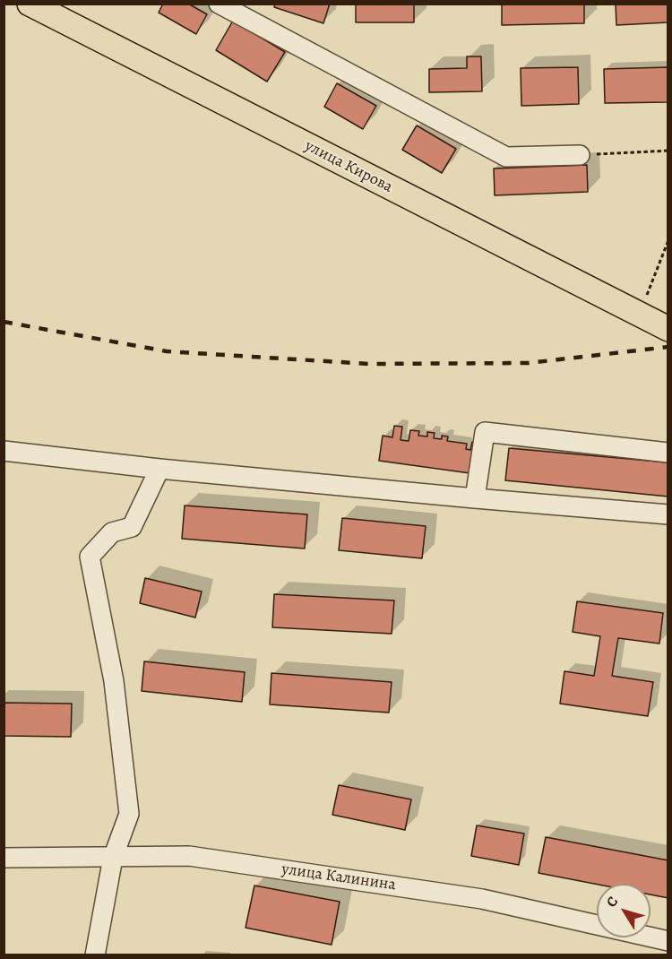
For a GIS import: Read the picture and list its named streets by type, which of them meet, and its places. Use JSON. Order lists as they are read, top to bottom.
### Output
{
  "streets": {
    "main road": ["улица Кирова"],
    "street": ["улица Калинина"]
  },
  "north": "top left"
}
